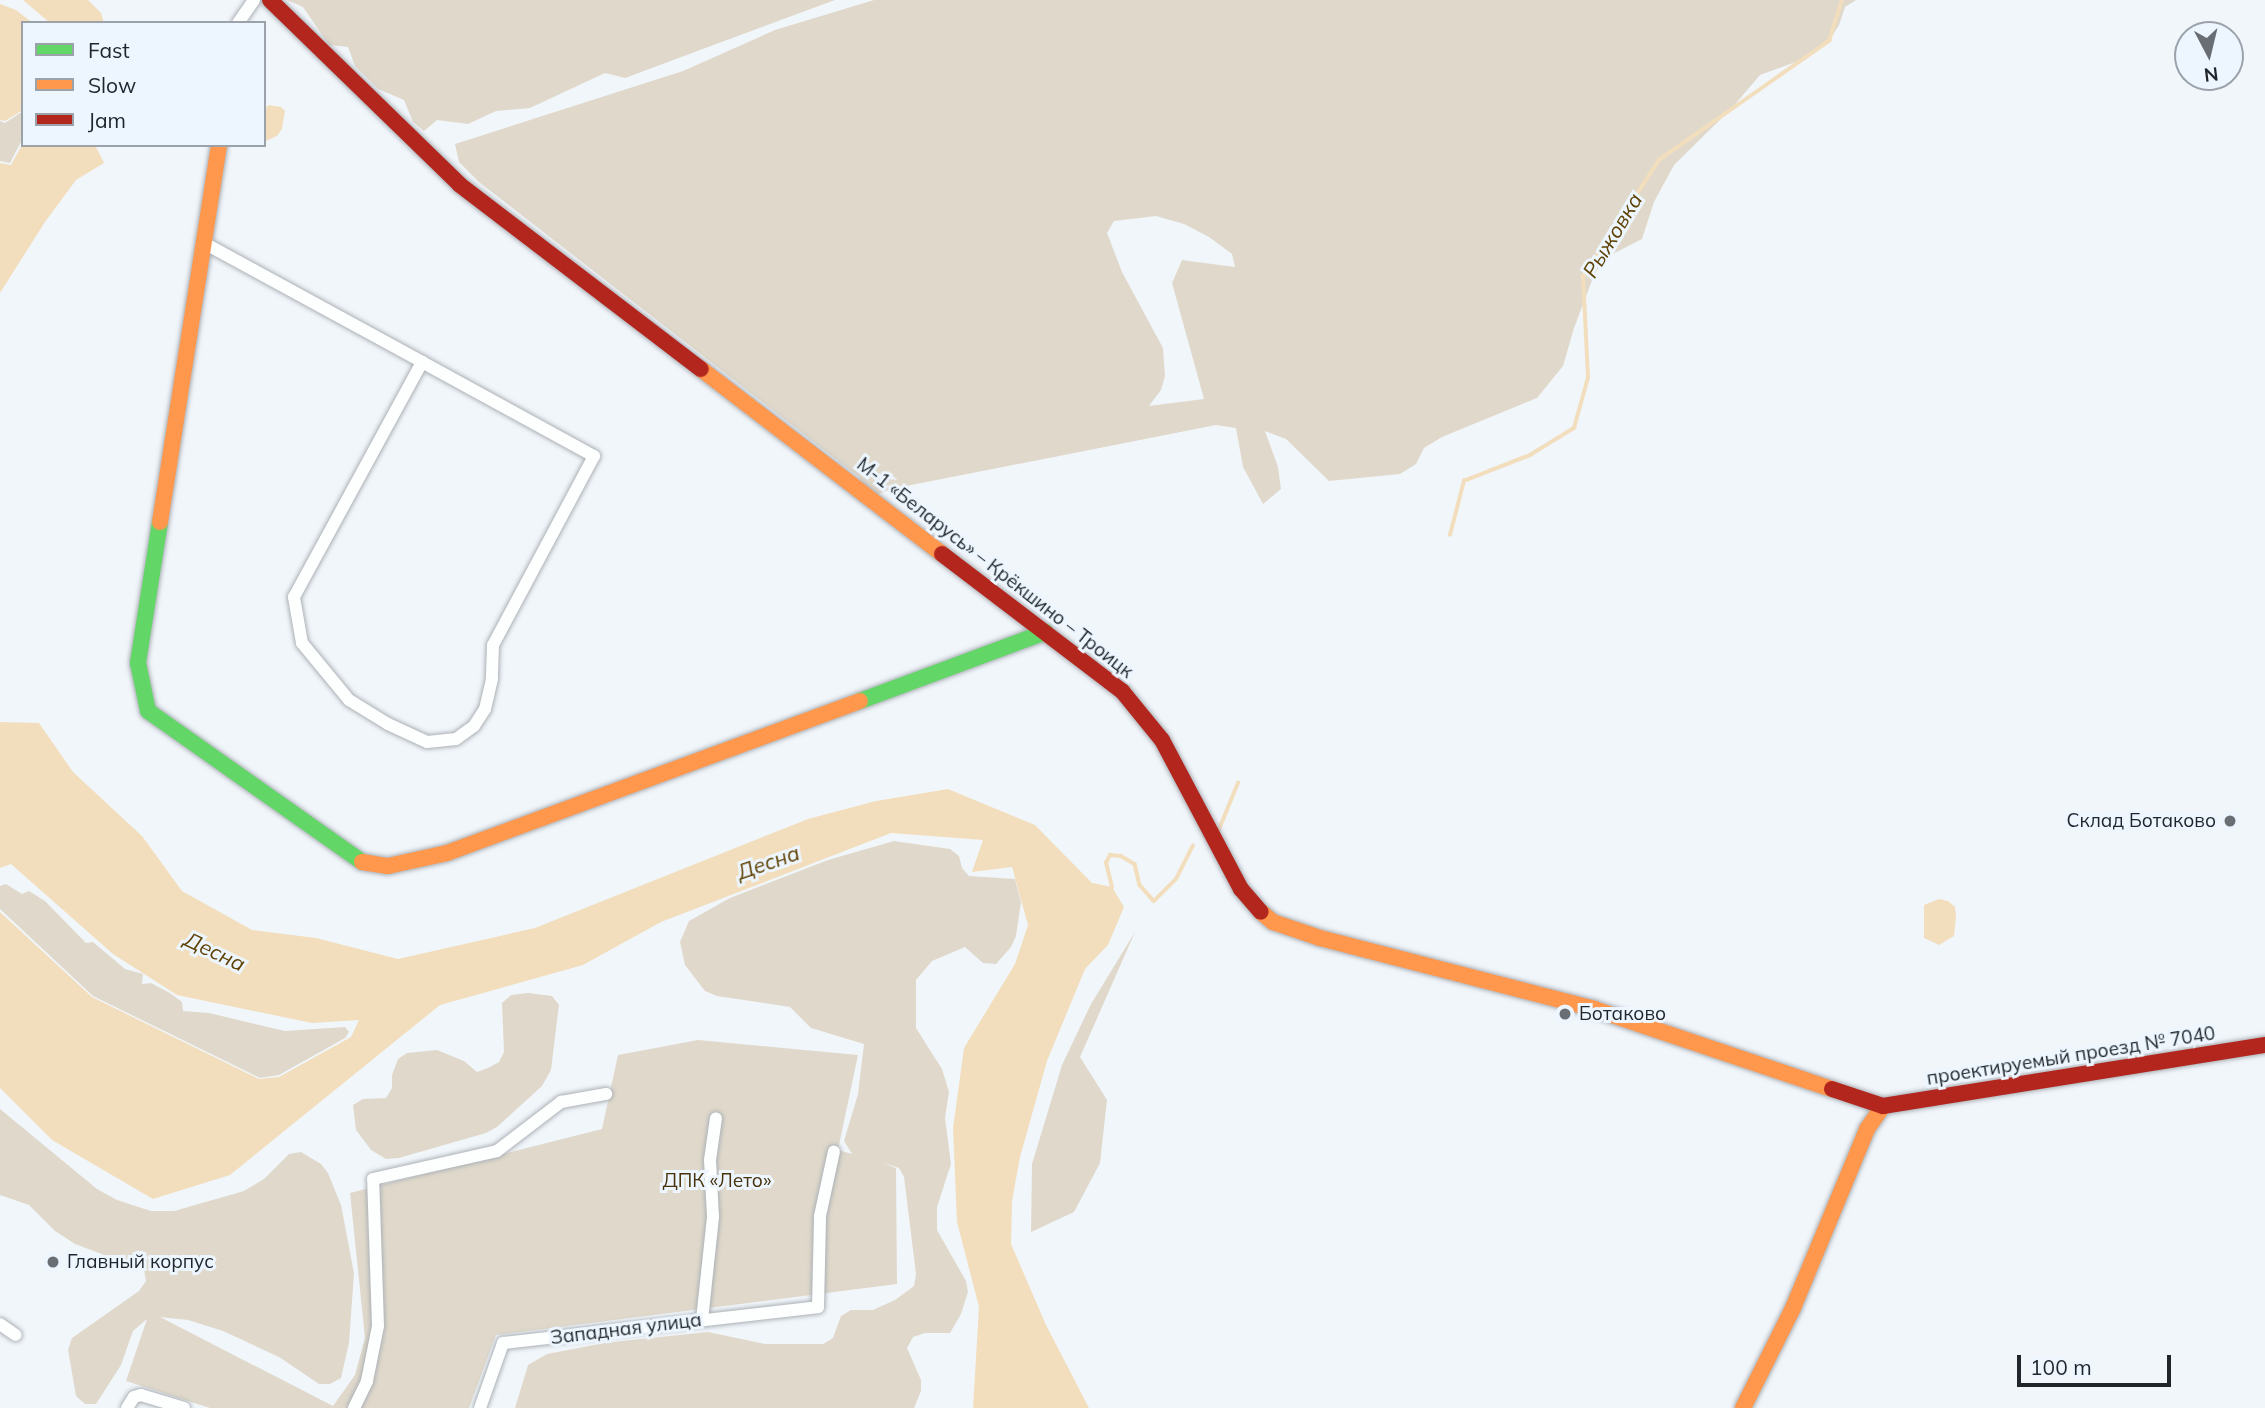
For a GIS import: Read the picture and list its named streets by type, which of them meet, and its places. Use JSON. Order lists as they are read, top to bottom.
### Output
{
  "streets": {
    "main road": ["М-1 «Беларусь» – Крёкшино – Троицк", "проектируемый проезд № 7040"],
    "street": ["Западная улица"]
  },
  "crossings": [
    ["М-1 «Беларусь» – Крёкшино – Троицк", "проектируемый проезд № 7040"]
  ],
  "water": ["Рыжовка", "Десна"],
  "parks": ["ДПК «Лето»"],
  "places": ["Склад Ботаково", "Ботаково", "Главный корпус"],
  "legend": ["Fast", "Slow", "Jam"],
  "scale_bar": "100 m",
  "north": "bottom"
}
